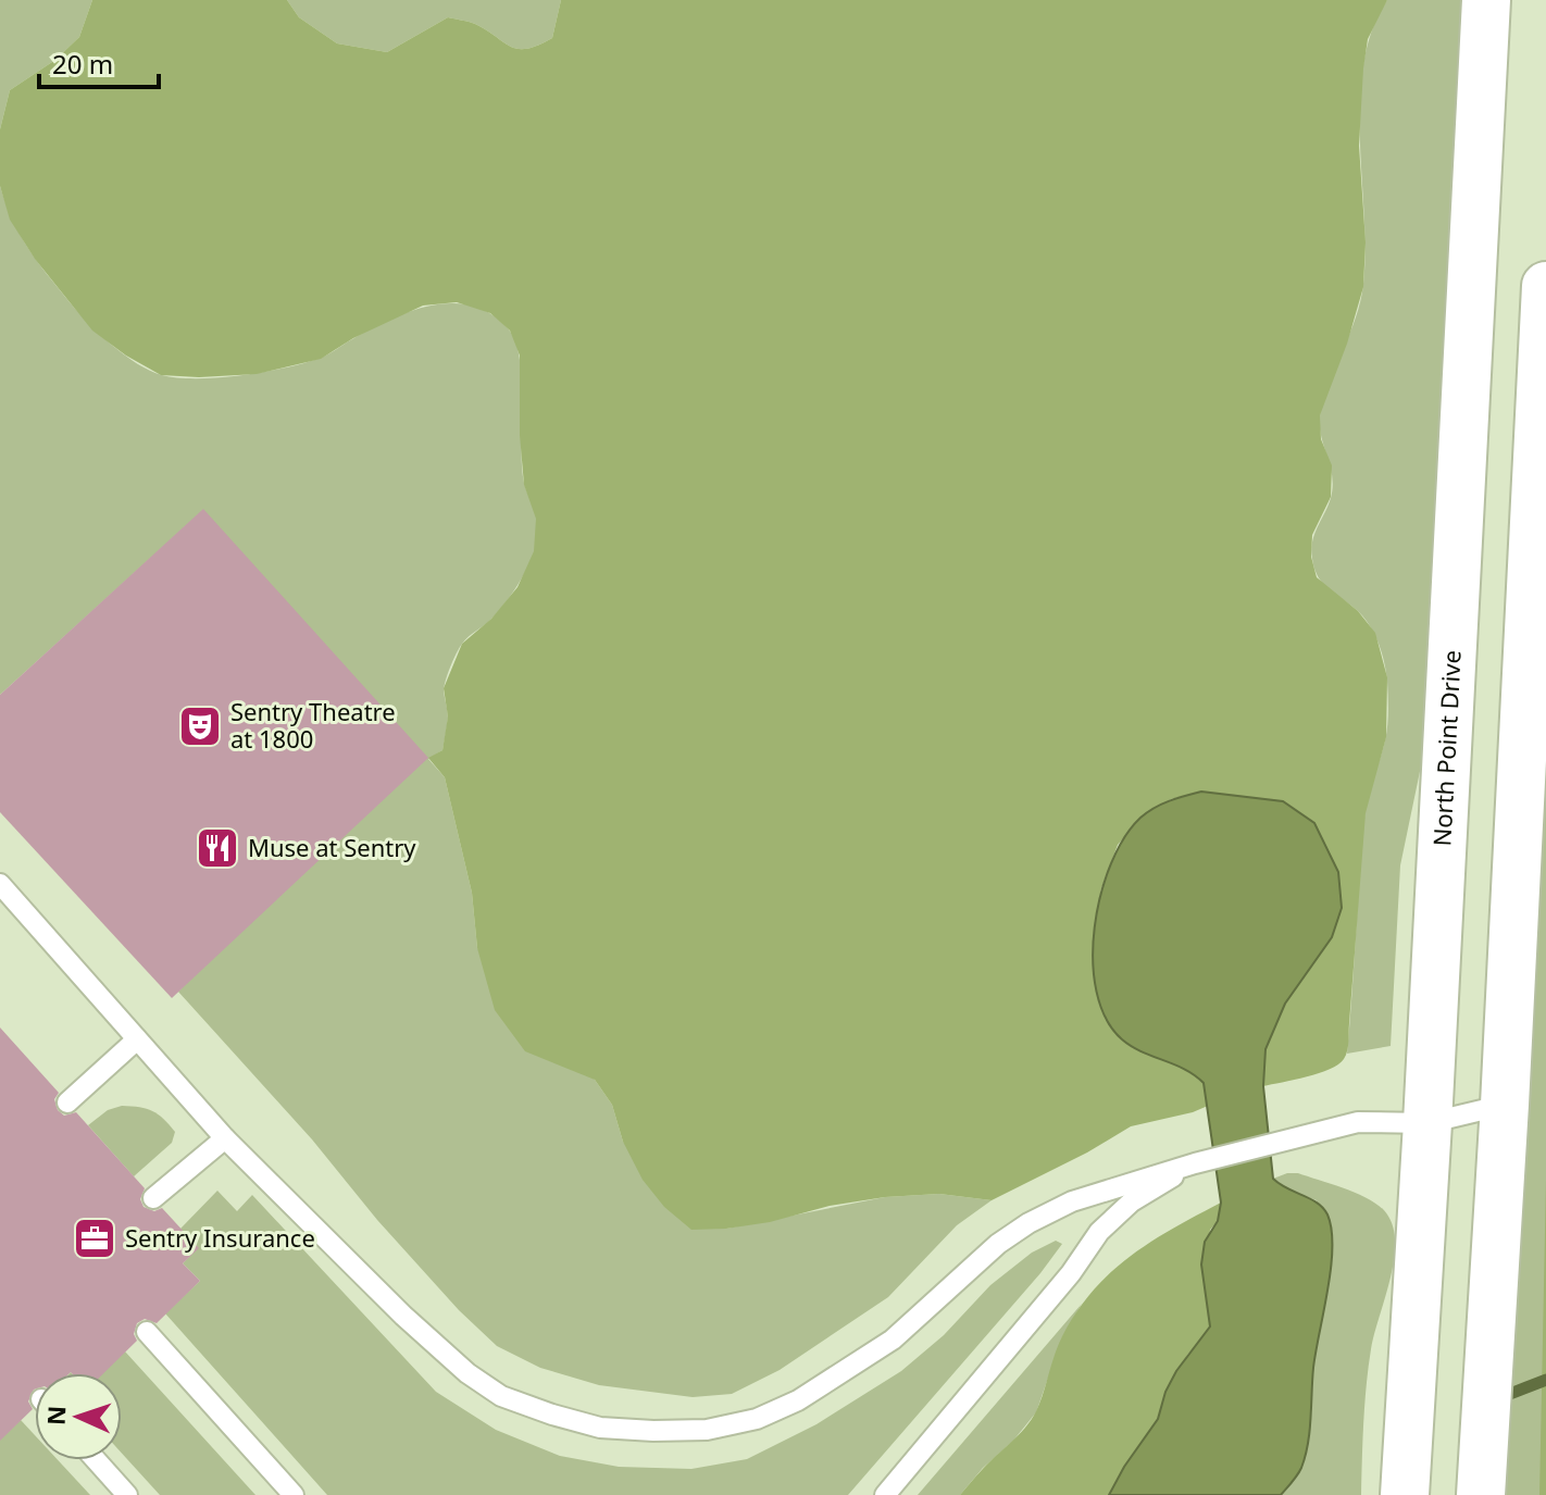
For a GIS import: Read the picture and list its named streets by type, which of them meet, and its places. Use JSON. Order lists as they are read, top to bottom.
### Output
{
  "streets": {
    "street": ["North Point Drive"]
  },
  "places": {
    "theatre": ["Sentry Theatre at 1800"],
    "restaurant": ["Muse at Sentry"],
    "office": ["Sentry Insurance"]
  },
  "scale_bar": "20 m",
  "north": "left"
}
